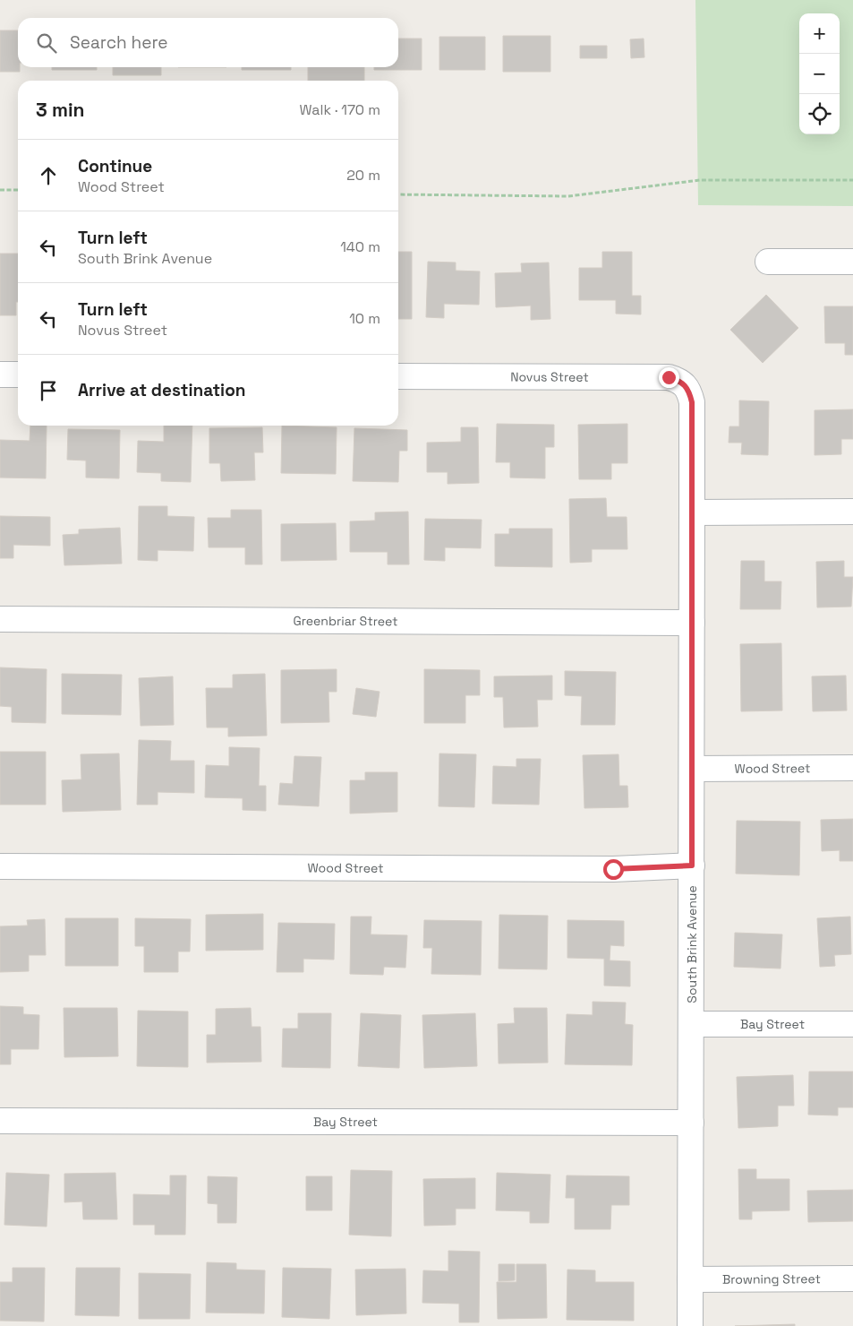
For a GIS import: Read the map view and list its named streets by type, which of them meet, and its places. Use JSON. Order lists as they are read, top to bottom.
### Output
{
  "streets": {
    "street": [
      "Novus Street",
      "Greenbriar Street",
      "Wood Street",
      "South Brink Avenue",
      "Bay Street",
      "Browning Street"
    ]
  },
  "crossings": [
    ["Novus Street", "South Brink Avenue"],
    ["Greenbriar Street", "South Brink Avenue"],
    ["Wood Street", "South Brink Avenue"],
    ["South Brink Avenue", "Bay Street"],
    ["South Brink Avenue", "Browning Street"]
  ],
  "page": {
    "map_buttons": ["+", "−"],
    "search": "Search here",
    "heading": ["3 min", "Walk · 170 m"],
    "list": [
      ["Continue", "Wood Street", "20 m"],
      ["Turn left", "South Brink Avenue", "140 m"],
      ["Turn left", "Novus Street", "10 m"],
      "Arrive at destination"
    ]
  }
}
